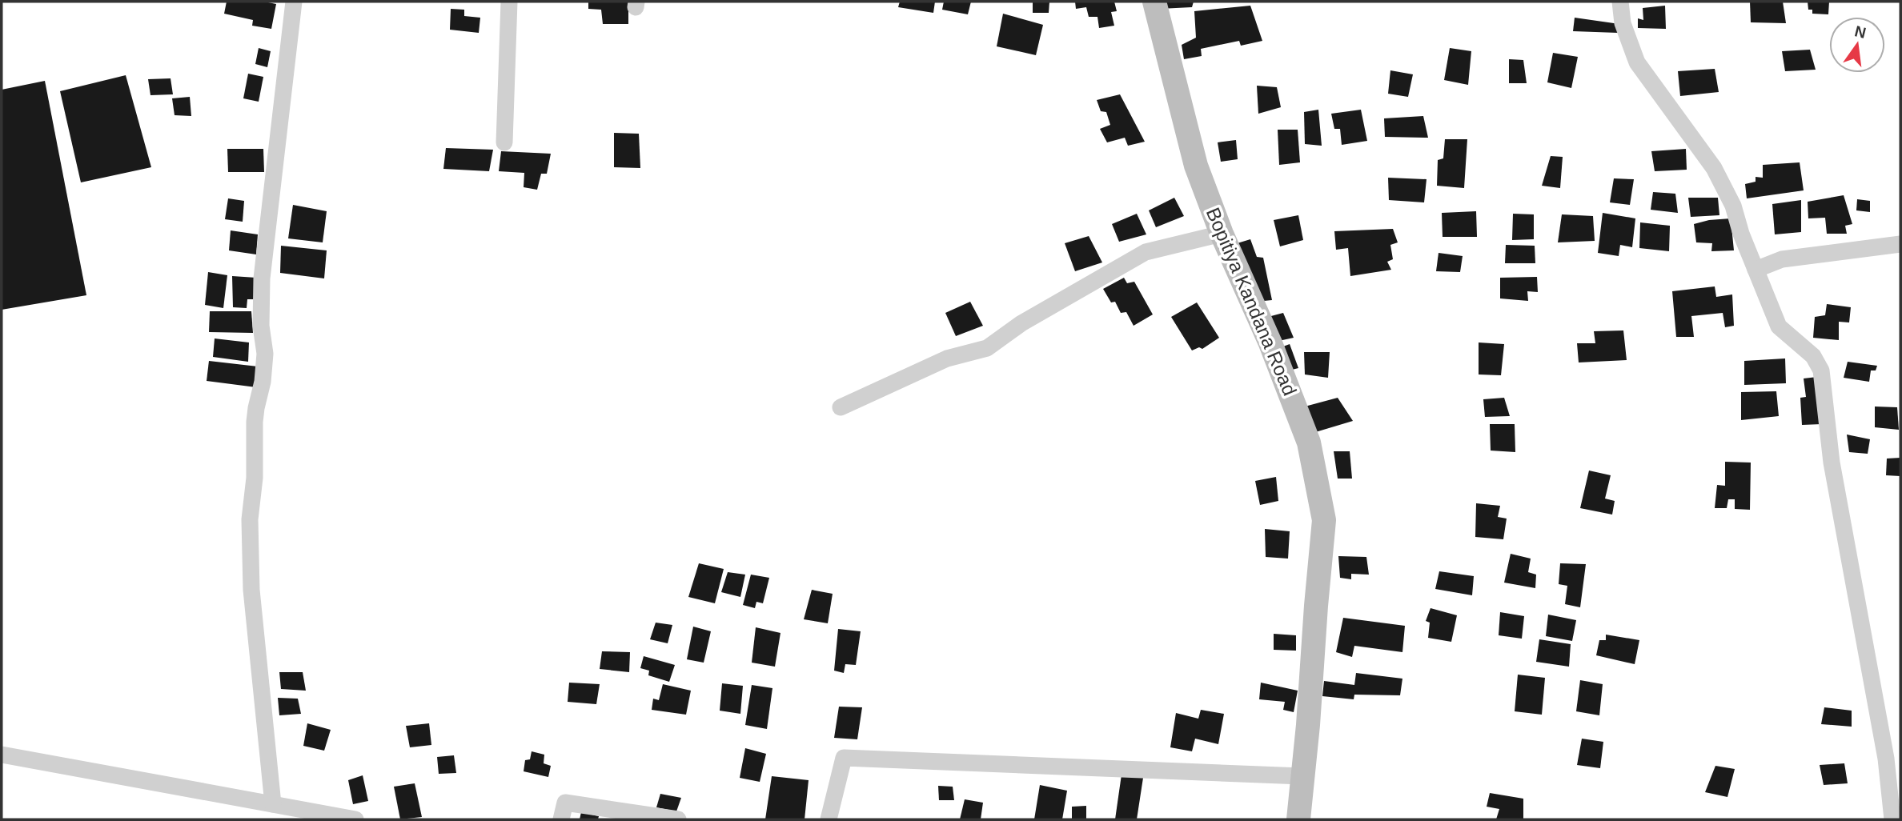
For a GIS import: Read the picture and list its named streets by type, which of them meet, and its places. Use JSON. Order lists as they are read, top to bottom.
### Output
{
  "streets": {
    "main road": ["Bopitiya Kandana Road"]
  },
  "north": "top"
}
